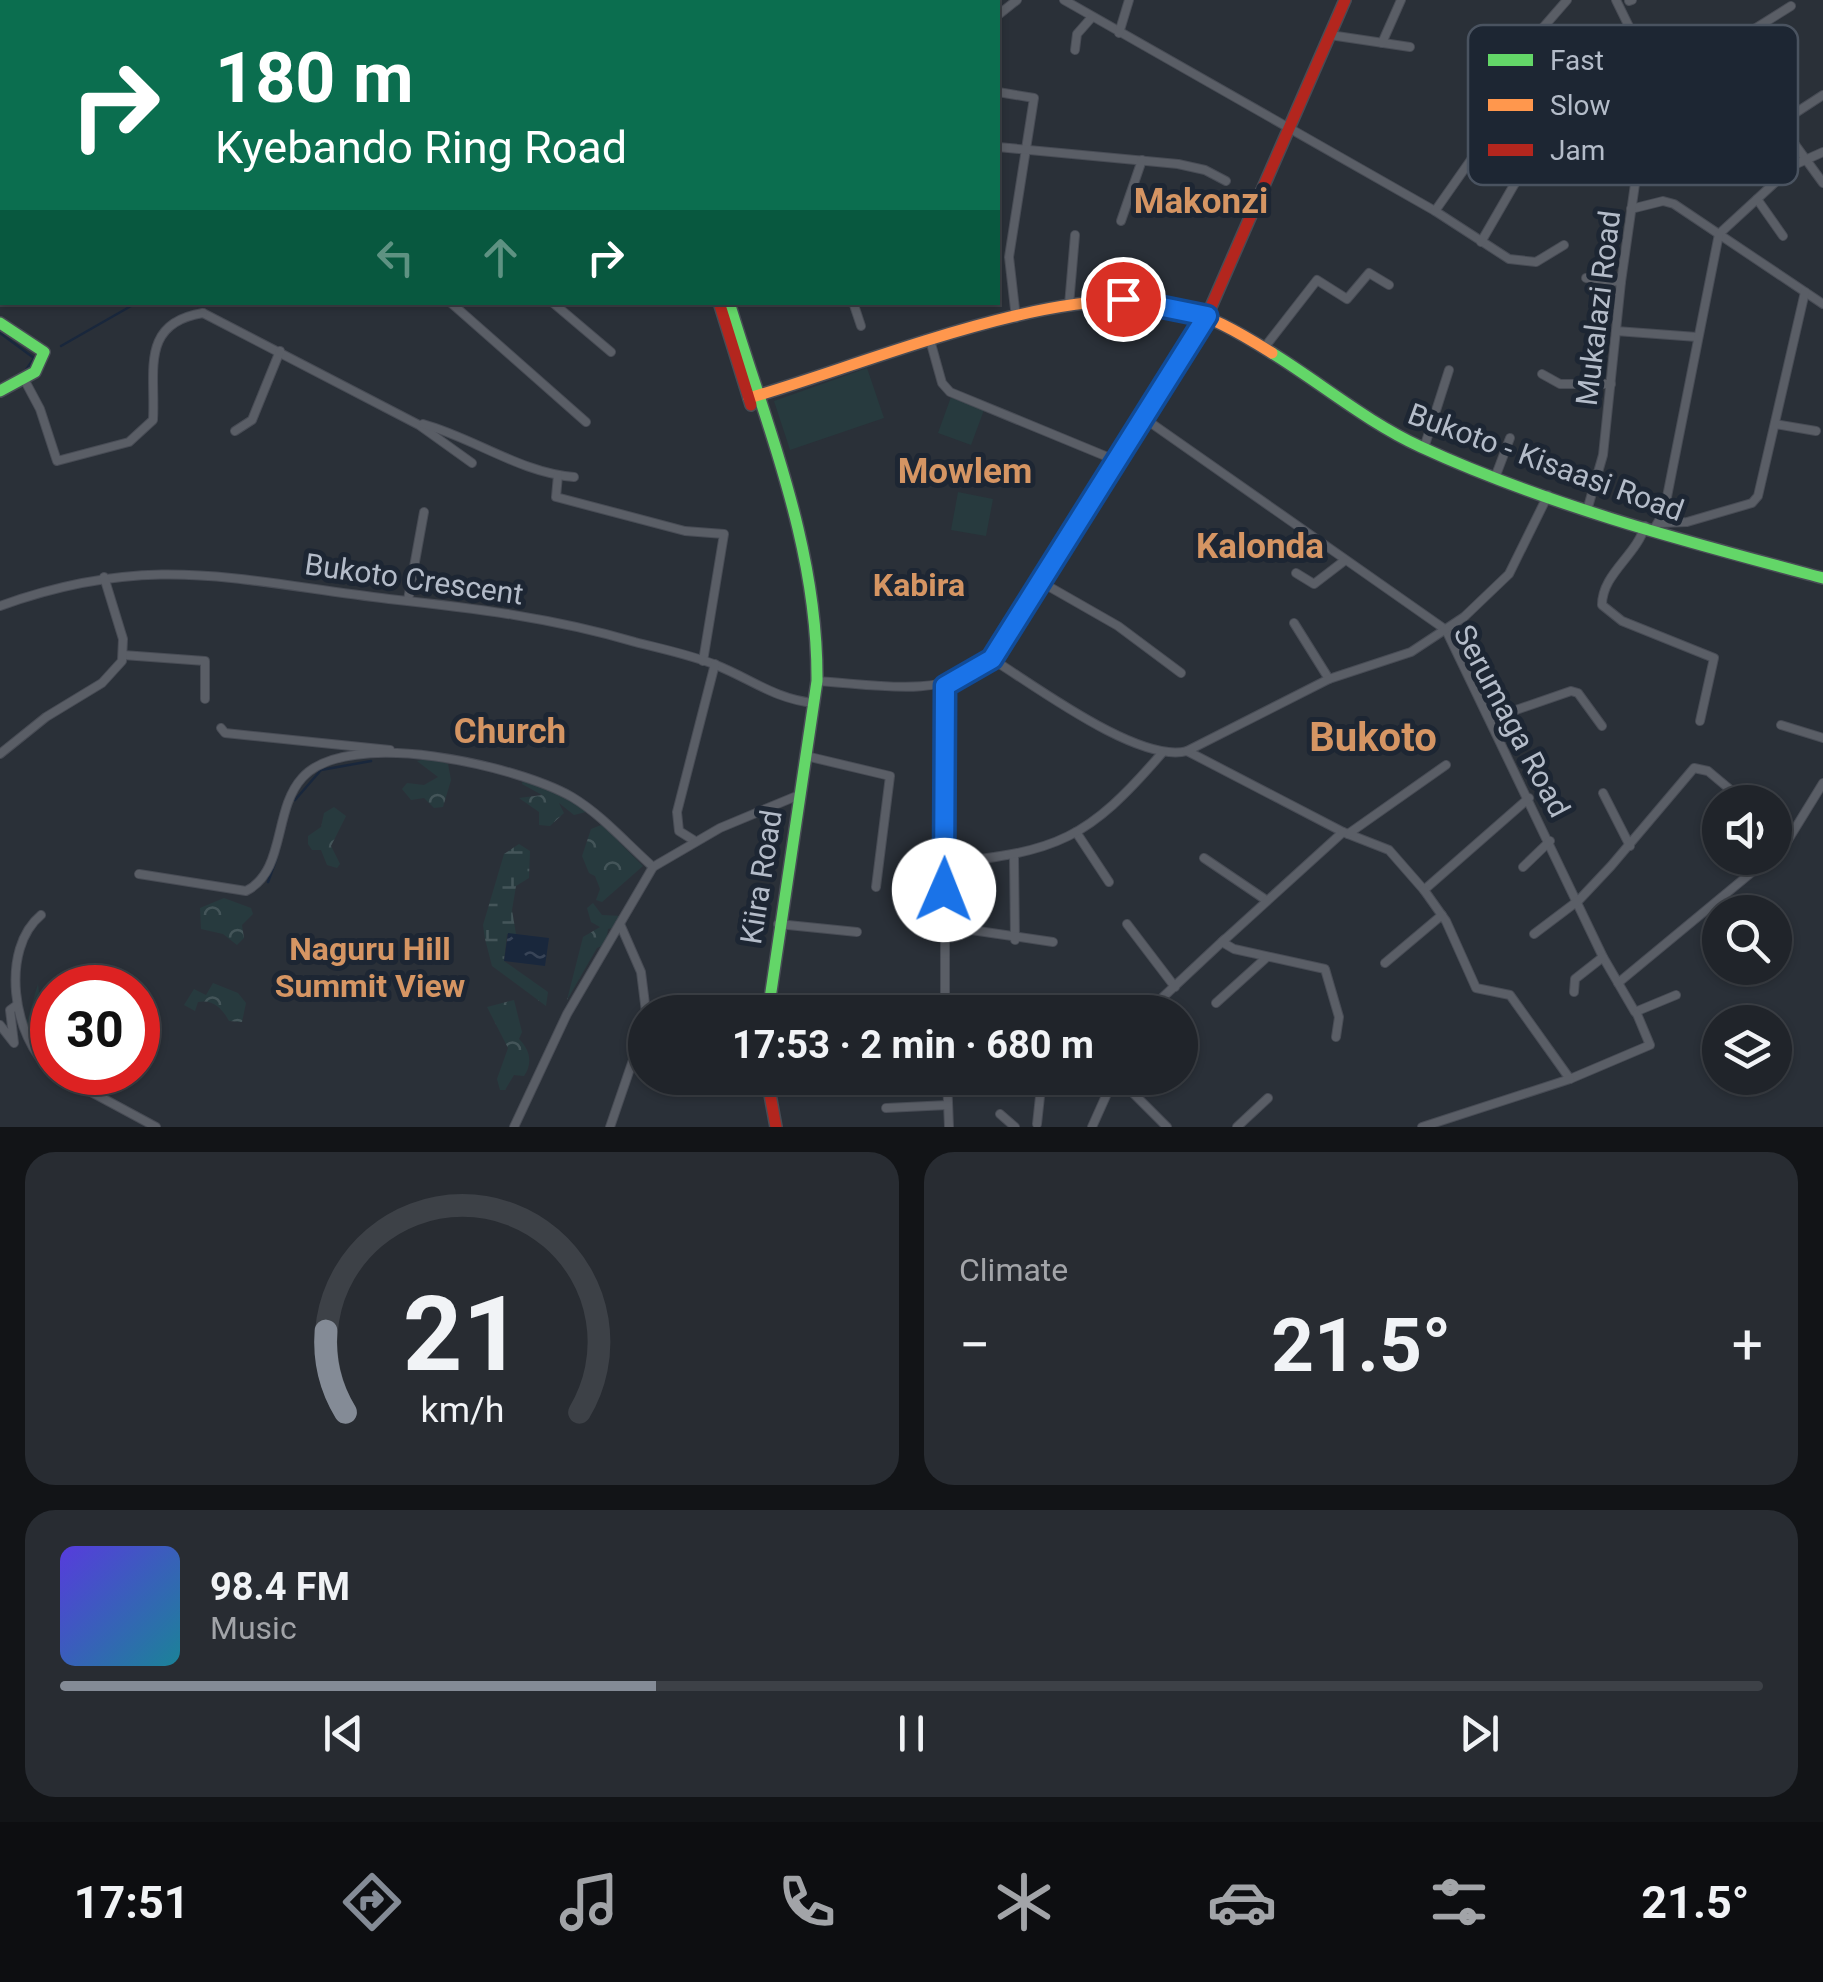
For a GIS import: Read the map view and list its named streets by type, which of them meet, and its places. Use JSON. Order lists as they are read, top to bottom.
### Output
{
  "streets": {
    "main road": ["Bukoto - Kisaasi Road", "Kiira Road"],
    "street": ["Mukalazi Road", "Bukoto Crescent", "Serumaga Road"]
  },
  "crossings": [
    ["Mukalazi Road", "Bukoto - Kisaasi Road"],
    ["Bukoto Crescent", "Kiira Road"]
  ],
  "districts": [
    "Makonzi",
    "Mowlem",
    "Kalonda",
    "Kabira",
    "Church",
    "Bukoto",
    "Naguru Hill Summit View"
  ],
  "legend": ["Fast", "Slow", "Jam"],
  "page": {
    "turn": ["180 m", "Kyebando Ring Road"],
    "limit": "30",
    "trip": "17:53 · 2 min · 680 m",
    "tile": "Climate",
    "heat": ["−", "21.5°", "+"],
    "song": ["98.4 FM", "Music"],
    "tabs": ["17:51", "21.5°"],
    "gauge": ["21", "km/h"]
  }
}
